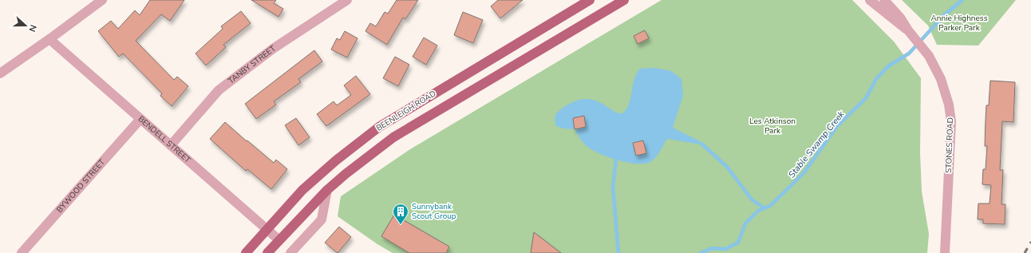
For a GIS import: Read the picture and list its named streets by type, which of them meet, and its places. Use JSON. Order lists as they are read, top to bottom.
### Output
{
  "streets": {
    "main road": ["BEENLEIGH ROAD"],
    "street": [
      "TANBY STREET",
      "BENDELL STREET",
      "STONES ROAD",
      "BYWOOD STREET"
    ]
  },
  "crossings": [
    ["TANBY STREET", "BENDELL STREET"],
    ["BEENLEIGH ROAD", "BENDELL STREET"],
    ["BENDELL STREET", "BYWOOD STREET"]
  ],
  "water": ["Stable Swamp Creek"],
  "parks": ["Annie Highness Parker Park", "Les Atkinson Park"],
  "places": {
    "building": ["Sunnybank Scout Group"]
  },
  "north": "right"
}
